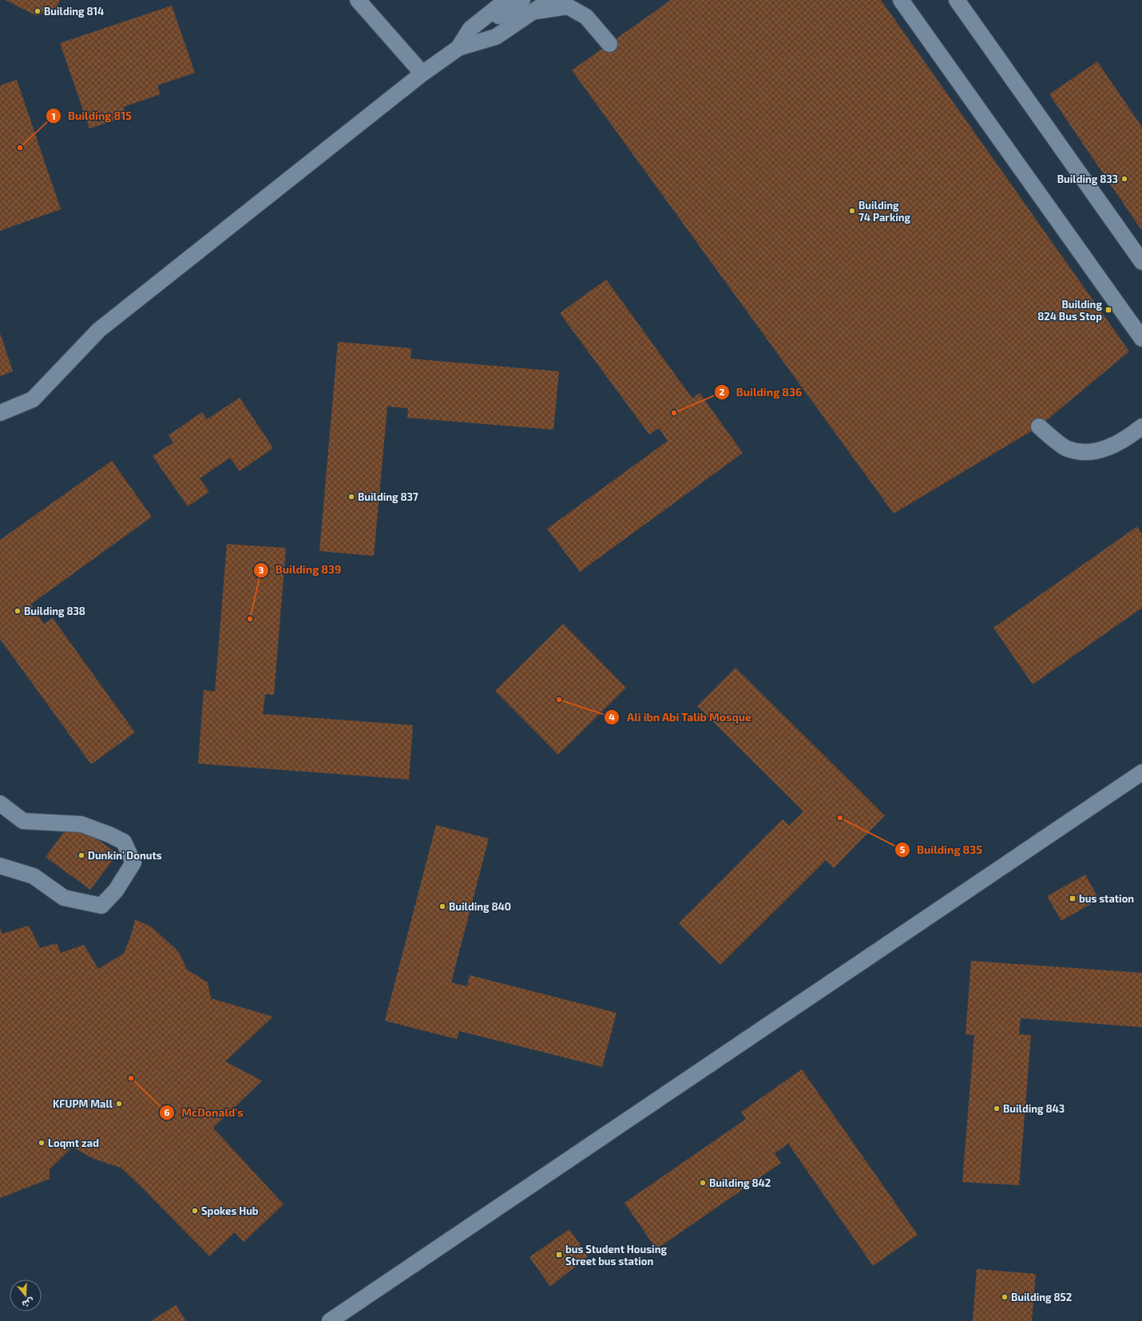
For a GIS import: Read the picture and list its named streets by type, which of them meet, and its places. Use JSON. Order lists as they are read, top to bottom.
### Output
{
  "places": {
    "other": [
      "Building 814",
      "Building 815",
      "Building 833",
      "Building 74 Parking",
      "Building 836",
      "Building 837",
      "Building 838",
      "Building 839",
      "Ali ibn Abi Talib Mosque",
      "Building 835",
      "Dunkin' Donuts",
      "Building 840",
      "McDonald's",
      "KFUPM Mall",
      "Building 843",
      "Loqmt zad",
      "Building 842",
      "Spokes Hub",
      "Building 852"
    ],
    "transit": ["Building 824 Bus Stop", "bus station", "bus Student Housing Street bus station"]
  },
  "north": "bottom"
}
